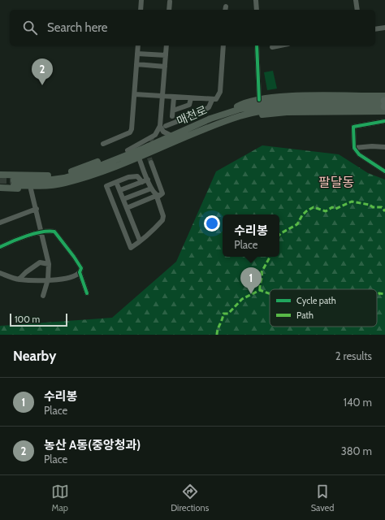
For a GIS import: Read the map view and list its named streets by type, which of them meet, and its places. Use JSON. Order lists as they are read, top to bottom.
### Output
{
  "streets": {
    "main road": ["매천로"]
  },
  "districts": ["팔달동"],
  "legend": ["Cycle path", "Path"],
  "scale_bar": "100 m",
  "page": {
    "search": "Search here",
    "pins": ["2", "1"],
    "popup": ["수리봉", "Place"],
    "scale": "100 m",
    "heading": ["Nearby", "2 results"],
    "list": [
      {
        "mark": "1",
        "name": "수리봉",
        "note": "Place",
        "value": "140 m"
      },
      {
        "mark": "2",
        "name": "농산 A동(중앙청과)",
        "note": "Place",
        "value": "380 m"
      }
    ],
    "nav": ["Map", "Directions", "Saved"]
  }
}
